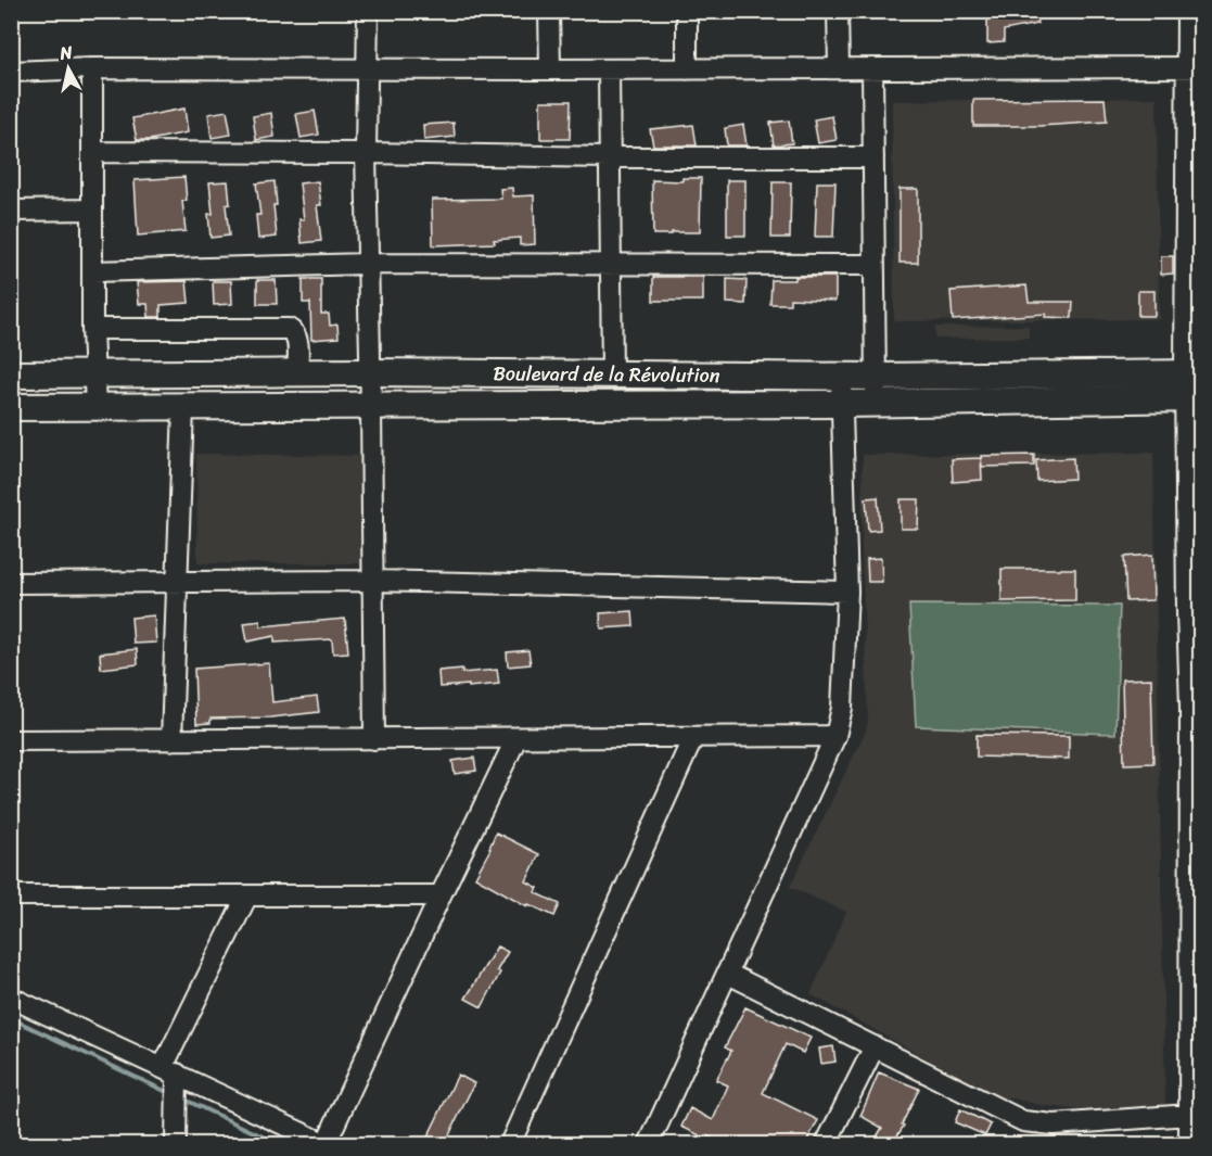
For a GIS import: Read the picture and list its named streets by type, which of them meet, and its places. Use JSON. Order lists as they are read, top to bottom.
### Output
{
  "streets": {
    "main road": ["Boulevard de la Révolution"]
  },
  "north": "top"
}
